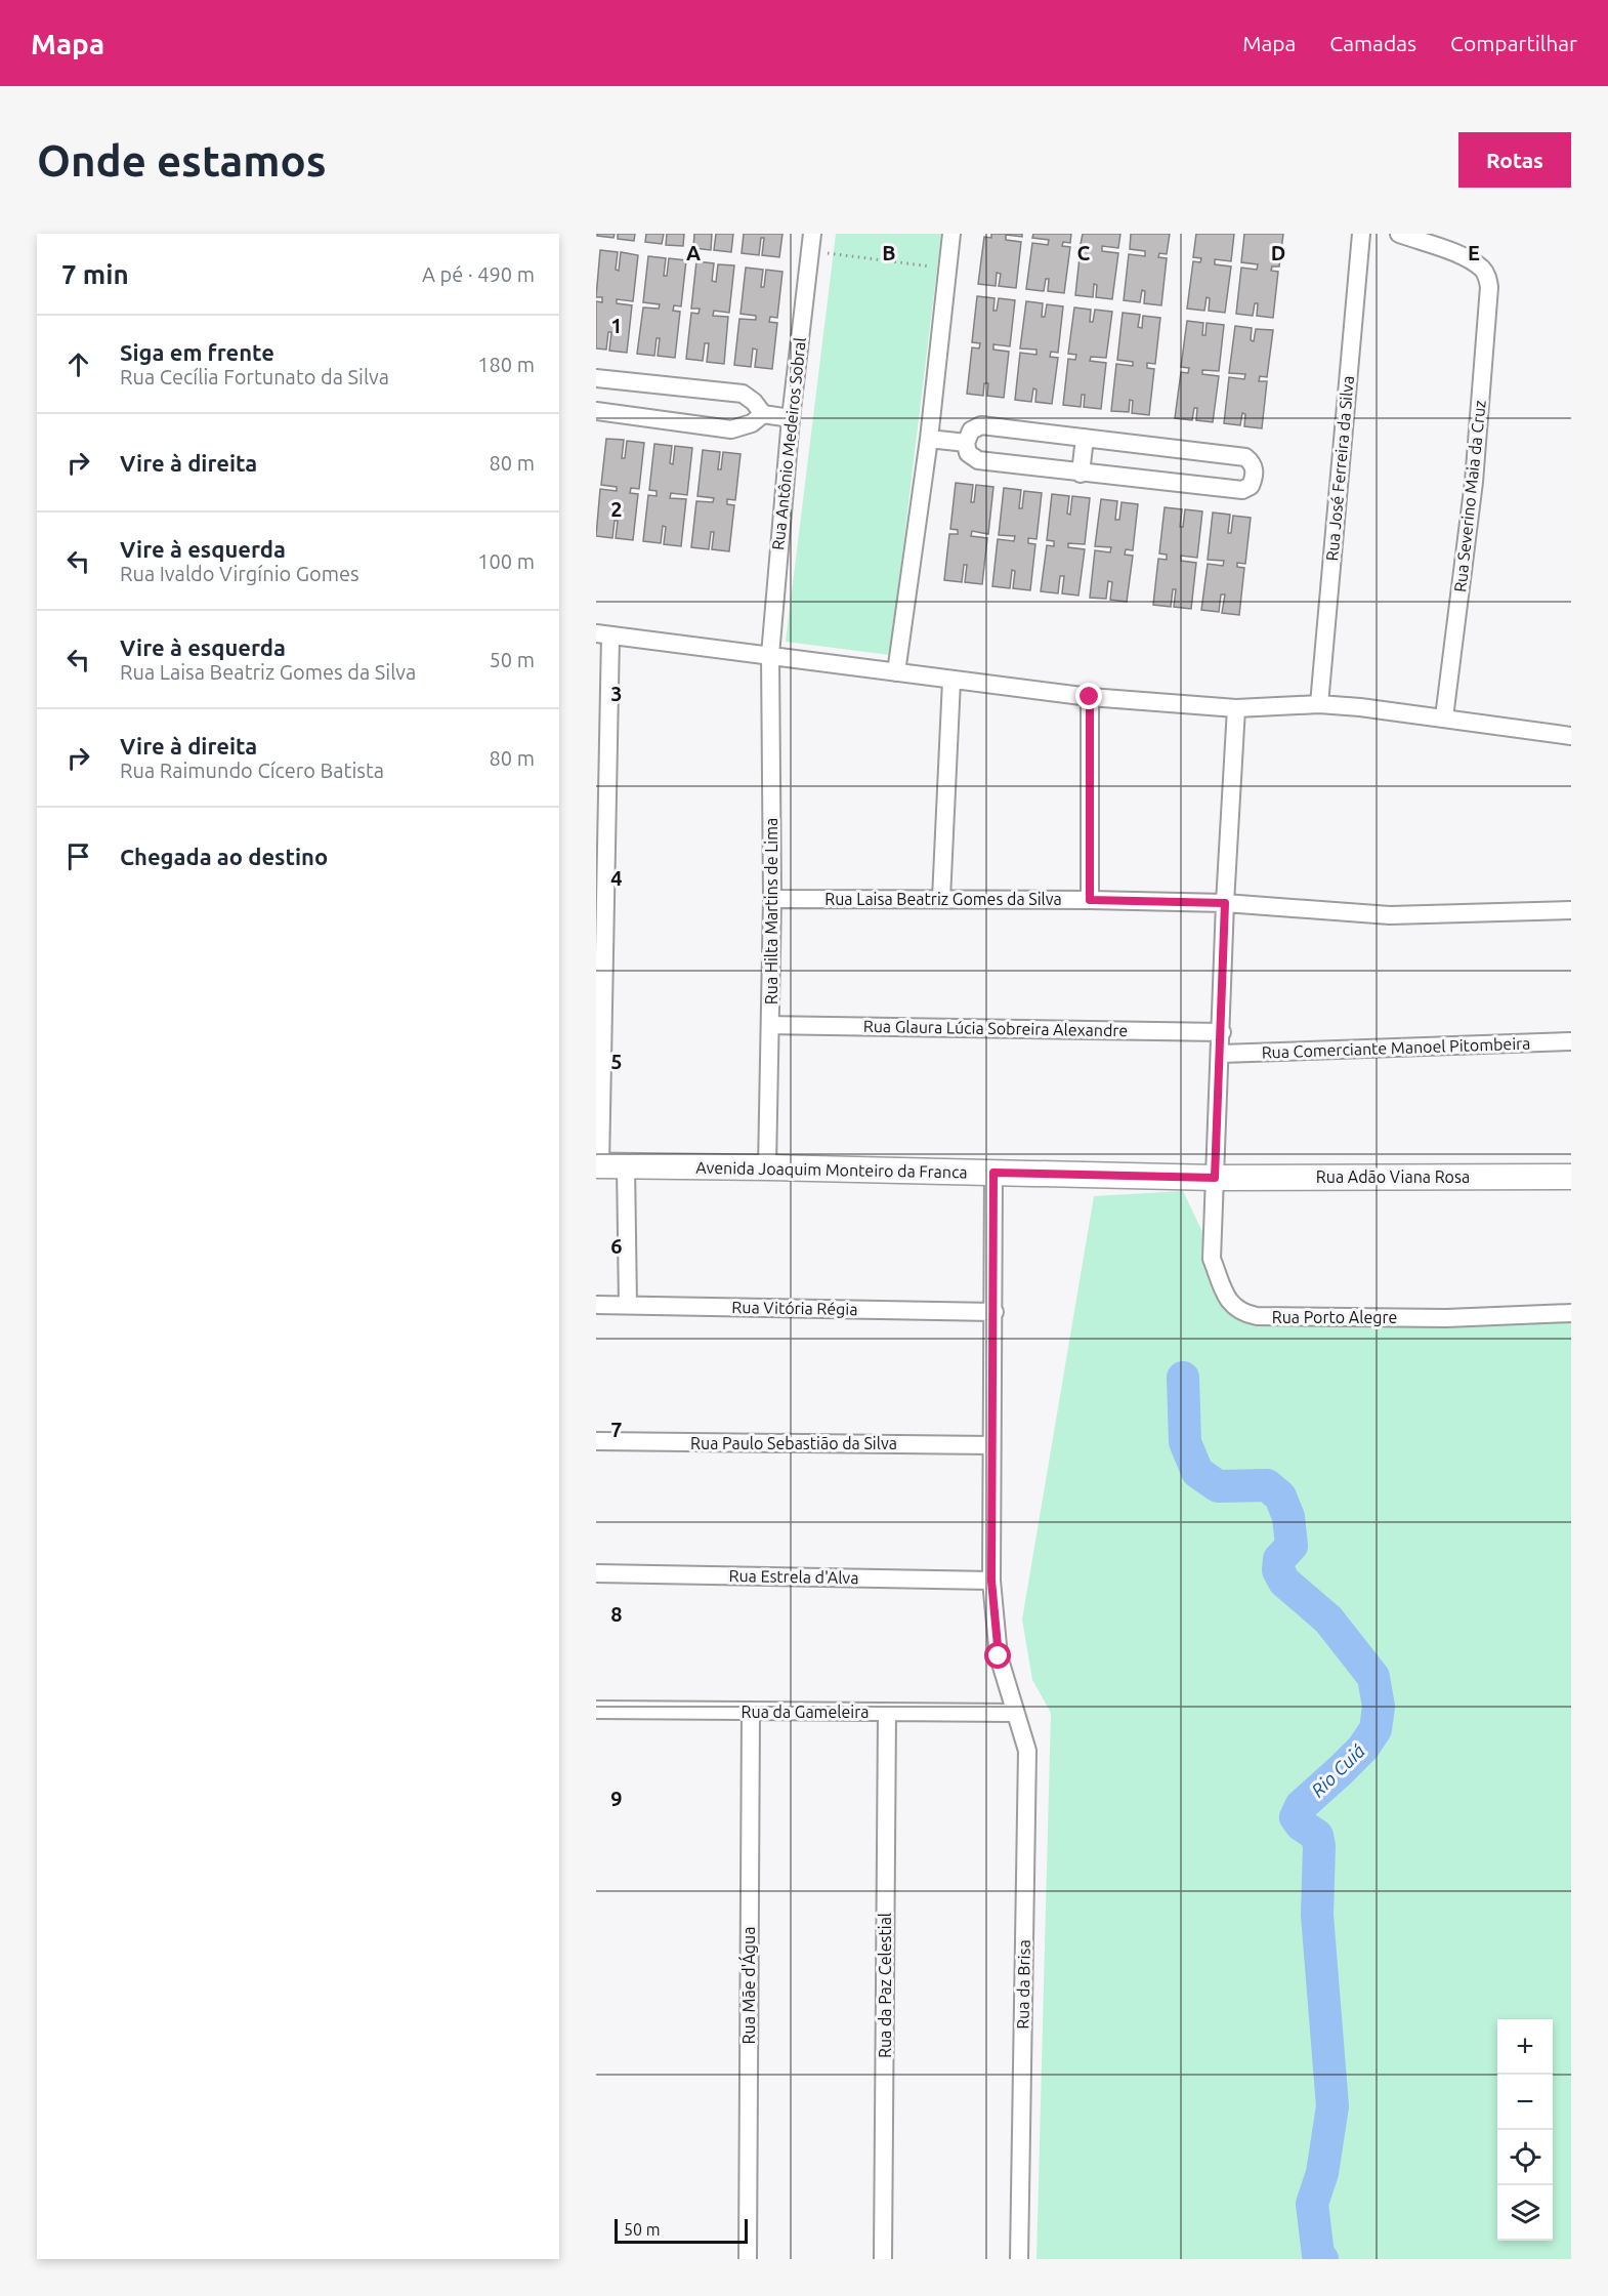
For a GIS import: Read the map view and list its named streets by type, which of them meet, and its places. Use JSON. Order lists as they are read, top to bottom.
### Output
{
  "streets": {
    "street": [
      "Rua Antônio Medeiros Sobral",
      "Rua José Ferreira da Silva",
      "Rua Severino Maia da Cruz",
      "Rua Laisa Beatriz Gomes da Silva",
      "Rua Hilta Martins de Lima",
      "Rua Glaura Lúcia Sobreira Alexandre",
      "Rua Comerciante Manoel Pitombeira",
      "Avenida Joaquim Monteiro da Franca",
      "Rua Adão Viana Rosa",
      "Rua Vitória Régia",
      "Rua Porto Alegre",
      "Rua Paulo Sebastião da Silva",
      "Rua Estrela d'Alva",
      "Rua da Gameleira",
      "Rua da Brisa",
      "Rua Mãe d'Água",
      "Rua da Paz Celestial"
    ]
  },
  "crossings": [
    ["Rua Antônio Medeiros Sobral", "Rua Hilta Martins de Lima"],
    ["Rua Laisa Beatriz Gomes da Silva", "Rua Hilta Martins de Lima"],
    ["Rua Laisa Beatriz Gomes da Silva", "Rua Porto Alegre"],
    ["Rua Hilta Martins de Lima", "Rua Glaura Lúcia Sobreira Alexandre"],
    ["Rua Hilta Martins de Lima", "Avenida Joaquim Monteiro da Franca"],
    ["Rua Glaura Lúcia Sobreira Alexandre", "Rua Porto Alegre"],
    ["Rua Comerciante Manoel Pitombeira", "Rua Porto Alegre"],
    ["Avenida Joaquim Monteiro da Franca", "Rua Adão Viana Rosa"],
    ["Avenida Joaquim Monteiro da Franca", "Rua Porto Alegre"],
    ["Avenida Joaquim Monteiro da Franca", "Rua da Brisa"],
    ["Rua Adão Viana Rosa", "Rua Porto Alegre"],
    ["Rua Vitória Régia", "Rua da Brisa"],
    ["Rua Paulo Sebastião da Silva", "Rua da Brisa"],
    ["Rua Estrela d'Alva", "Rua da Brisa"],
    ["Rua da Gameleira", "Rua da Brisa"],
    ["Rua da Gameleira", "Rua Mãe d'Água"],
    ["Rua da Gameleira", "Rua da Paz Celestial"]
  ],
  "water": ["Rio Cuiá"],
  "scale_bar": "50 m",
  "page": {
    "header": "Mapa",
    "nav": ["Mapa", "Camadas", "Compartilhar"],
    "buttons": "Rotas",
    "title": "Onde estamos",
    "heading": ["7 min", "A pé · 490 m"],
    "list": [
      ["Siga em frente", "Rua Cecília Fortunato da Silva", "180 m"],
      ["Vire à direita", "80 m"],
      ["Vire à esquerda", "Rua Ivaldo Virgínio Gomes", "100 m"],
      ["Vire à esquerda", "Rua Laisa Beatriz Gomes da Silva", "50 m"],
      ["Vire à direita", "Rua Raimundo Cícero Batista", "80 m"],
      "Chegada ao destino"
    ],
    "map_buttons": ["+", "−"],
    "scale": "50 m"
  },
  "grid": {
    "columns": [
      "A",
      "B",
      "C",
      "D",
      "E"
    ],
    "rows": [
      "1",
      "2",
      "3",
      "4",
      "5",
      "6",
      "7",
      "8",
      "9"
    ]
  }
}
